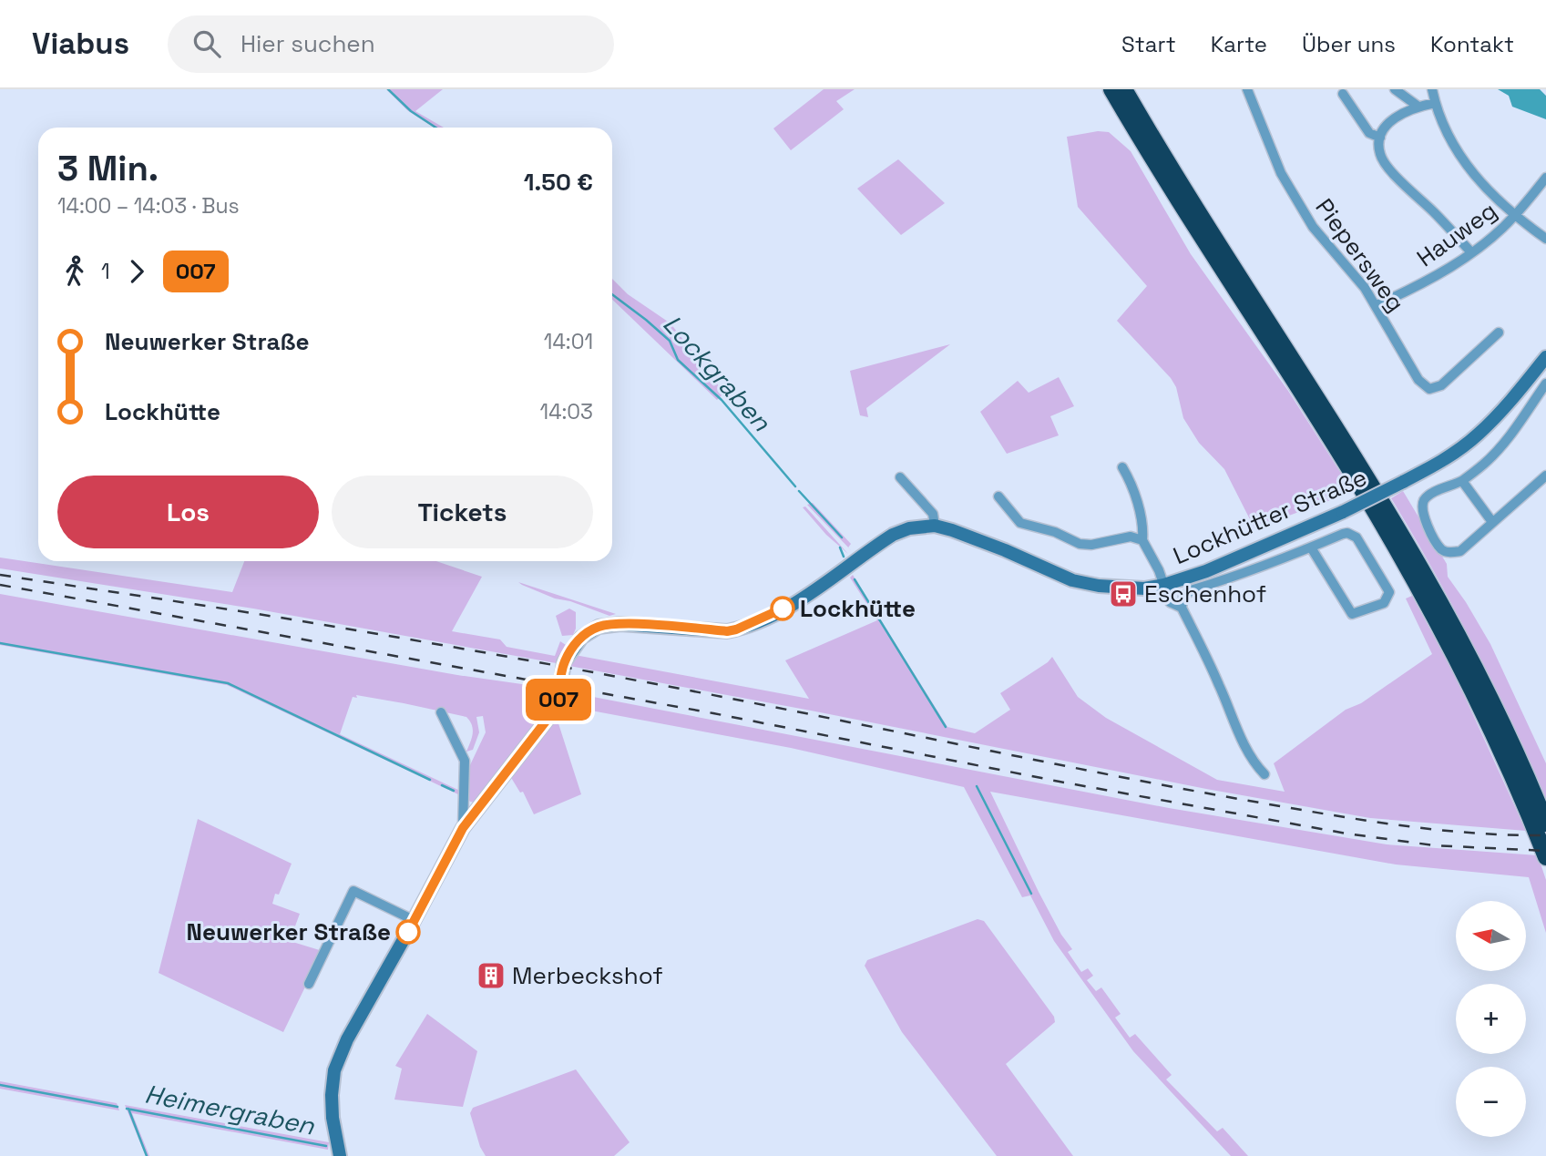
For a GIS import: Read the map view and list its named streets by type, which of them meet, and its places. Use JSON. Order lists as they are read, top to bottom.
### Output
{
  "streets": {
    "street": ["Hauweg", "Piepersweg", "Lockhütter Straße"]
  },
  "crossings": [
    ["Hauweg", "Piepersweg"]
  ],
  "water": ["Lockgraben", "Heimergraben"],
  "places": {
    "bus stop": ["Eschenhof"],
    "other": ["Lockhütte", "Neuwerker Straße"],
    "building": ["Merbeckshof"]
  },
  "lines": ["bus line 007"],
  "north": "left",
  "page": {
    "header": "Viabus",
    "search": "Hier suchen",
    "nav": [
      "Start",
      "Karte",
      "Über uns",
      "Kontakt"
    ],
    "on_map": "007",
    "heading": ["3 Min.", "14:00 – 14:03 · Bus", "1.50 €"],
    "legs": ["1", "007"],
    "list": [
      {
        "name": "Neuwerker Straße",
        "value": "14:01"
      },
      {
        "name": "Lockhütte",
        "value": "14:03"
      }
    ],
    "buttons": ["Los", "Tickets"],
    "map_buttons": ["+", "−"]
  }
}
